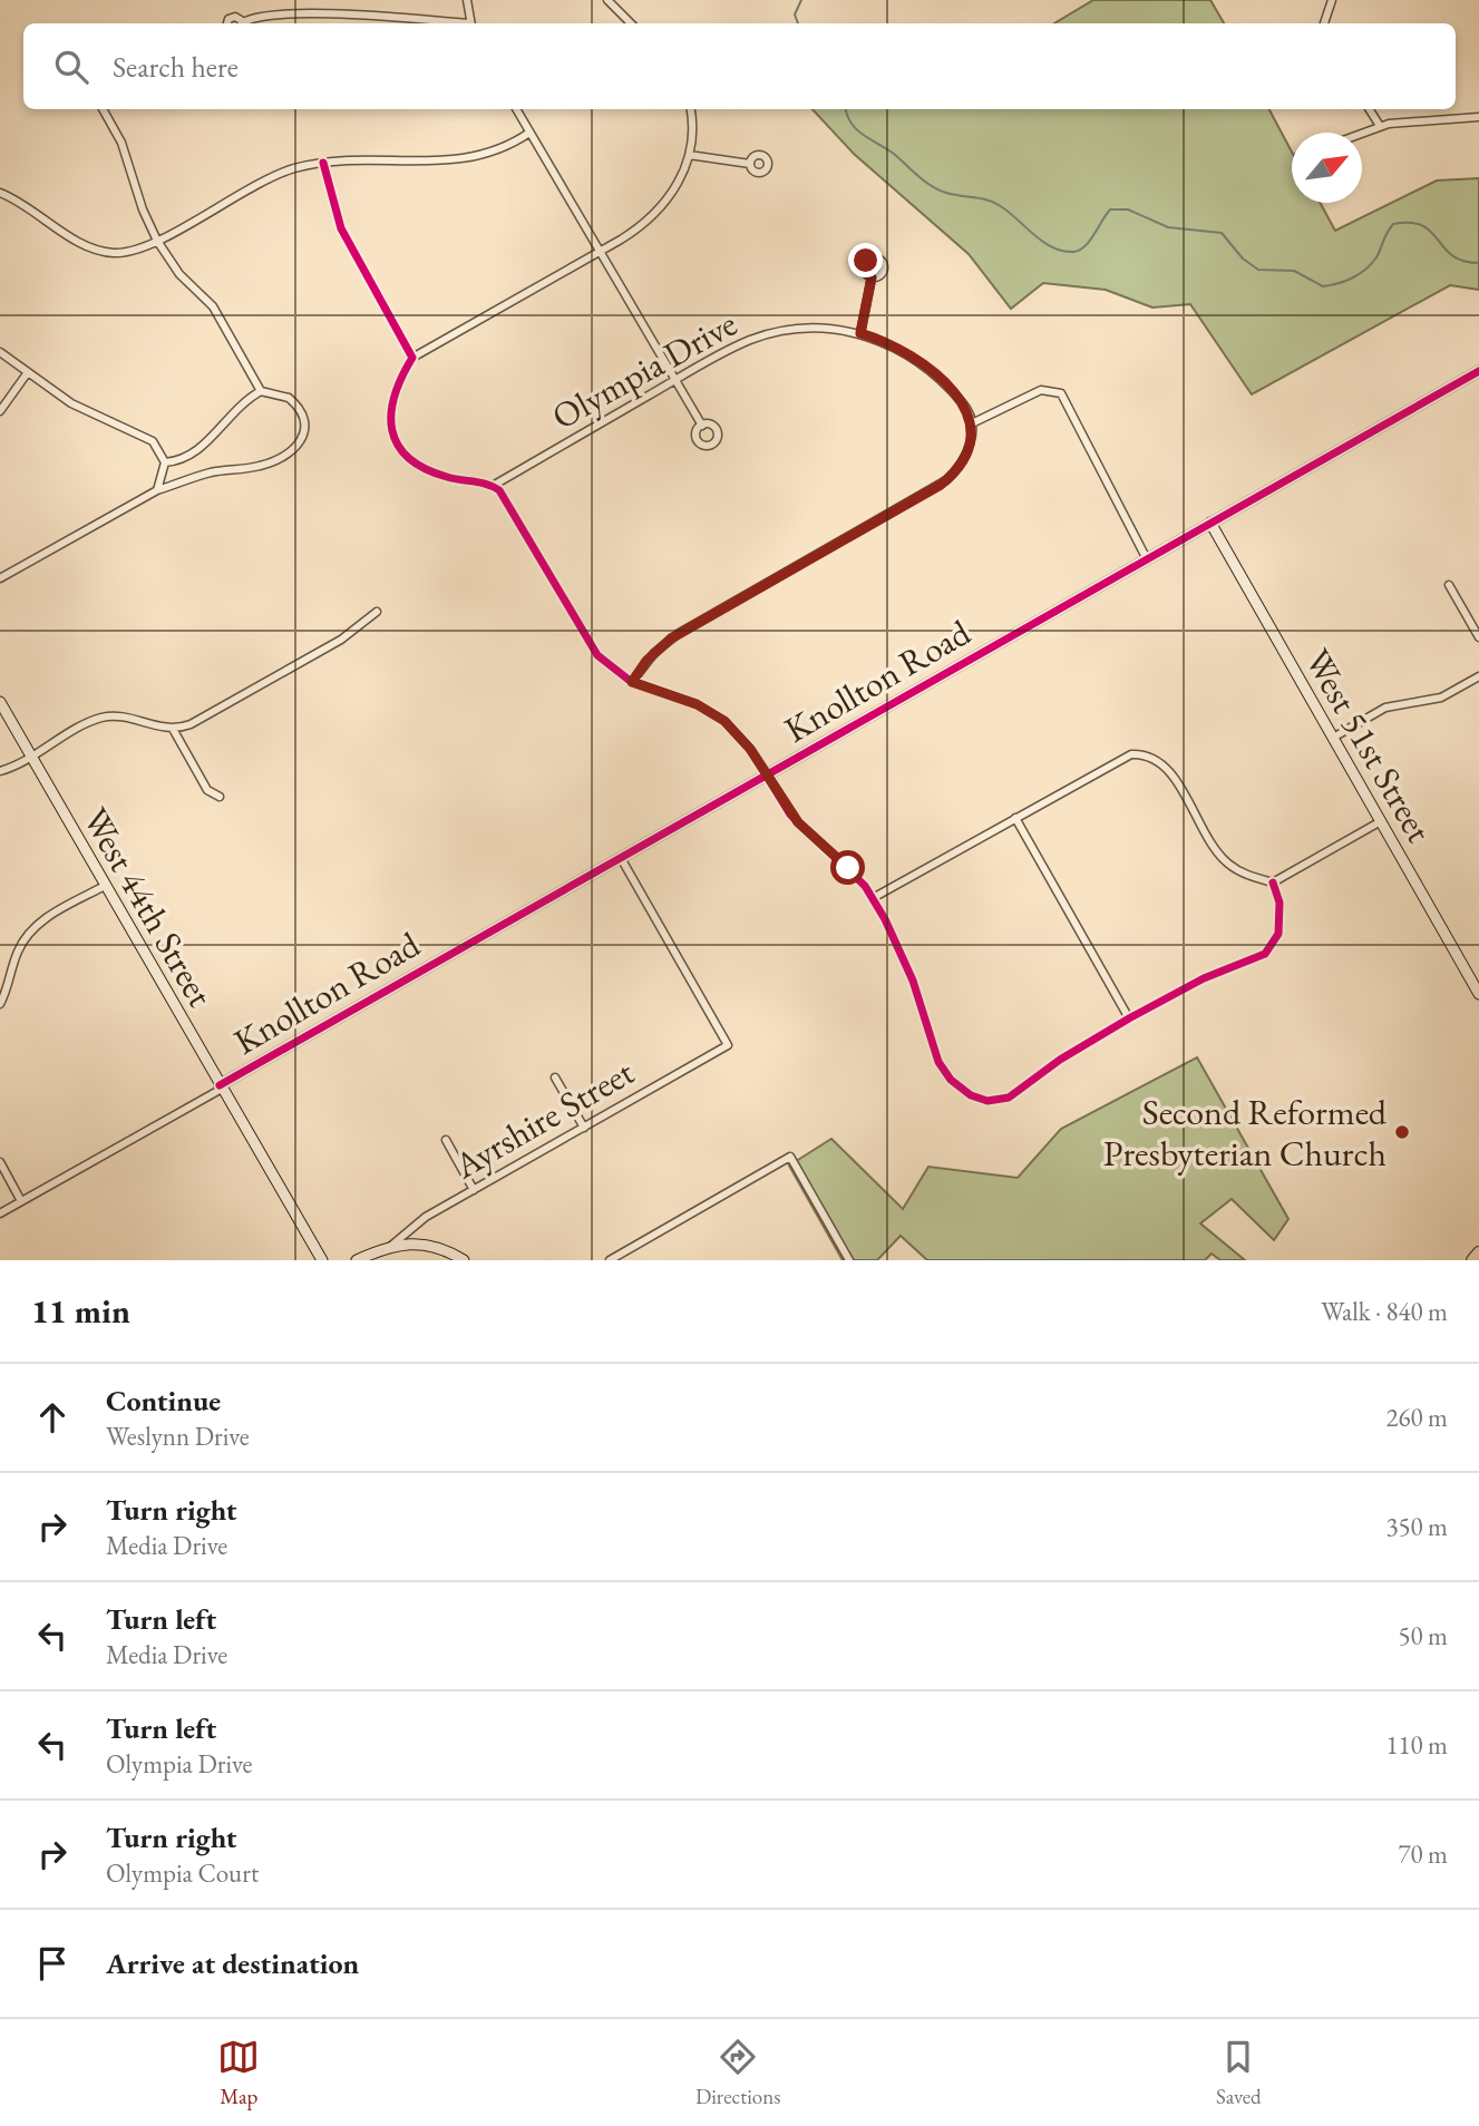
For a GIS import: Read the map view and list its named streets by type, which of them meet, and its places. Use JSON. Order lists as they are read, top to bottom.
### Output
{
  "streets": {
    "street": [
      "Olympia Drive",
      "Knollton Road",
      "West 51st Street",
      "West 44th Street",
      "Ayrshire Street"
    ]
  },
  "crossings": [
    ["Knollton Road", "West 51st Street"],
    ["Knollton Road", "West 44th Street"],
    ["Knollton Road", "Ayrshire Street"]
  ],
  "places": ["Second Reformed Presbyterian Church"],
  "north": "top right",
  "page": {
    "search": "Search here",
    "heading": ["11 min", "Walk · 840 m"],
    "list": [
      ["Continue", "Weslynn Drive", "260 m"],
      ["Turn right", "Media Drive", "350 m"],
      ["Turn left", "Media Drive", "50 m"],
      ["Turn left", "Olympia Drive", "110 m"],
      ["Turn right", "Olympia Court", "70 m"],
      "Arrive at destination"
    ],
    "nav": ["Map", "Directions", "Saved"]
  }
}
